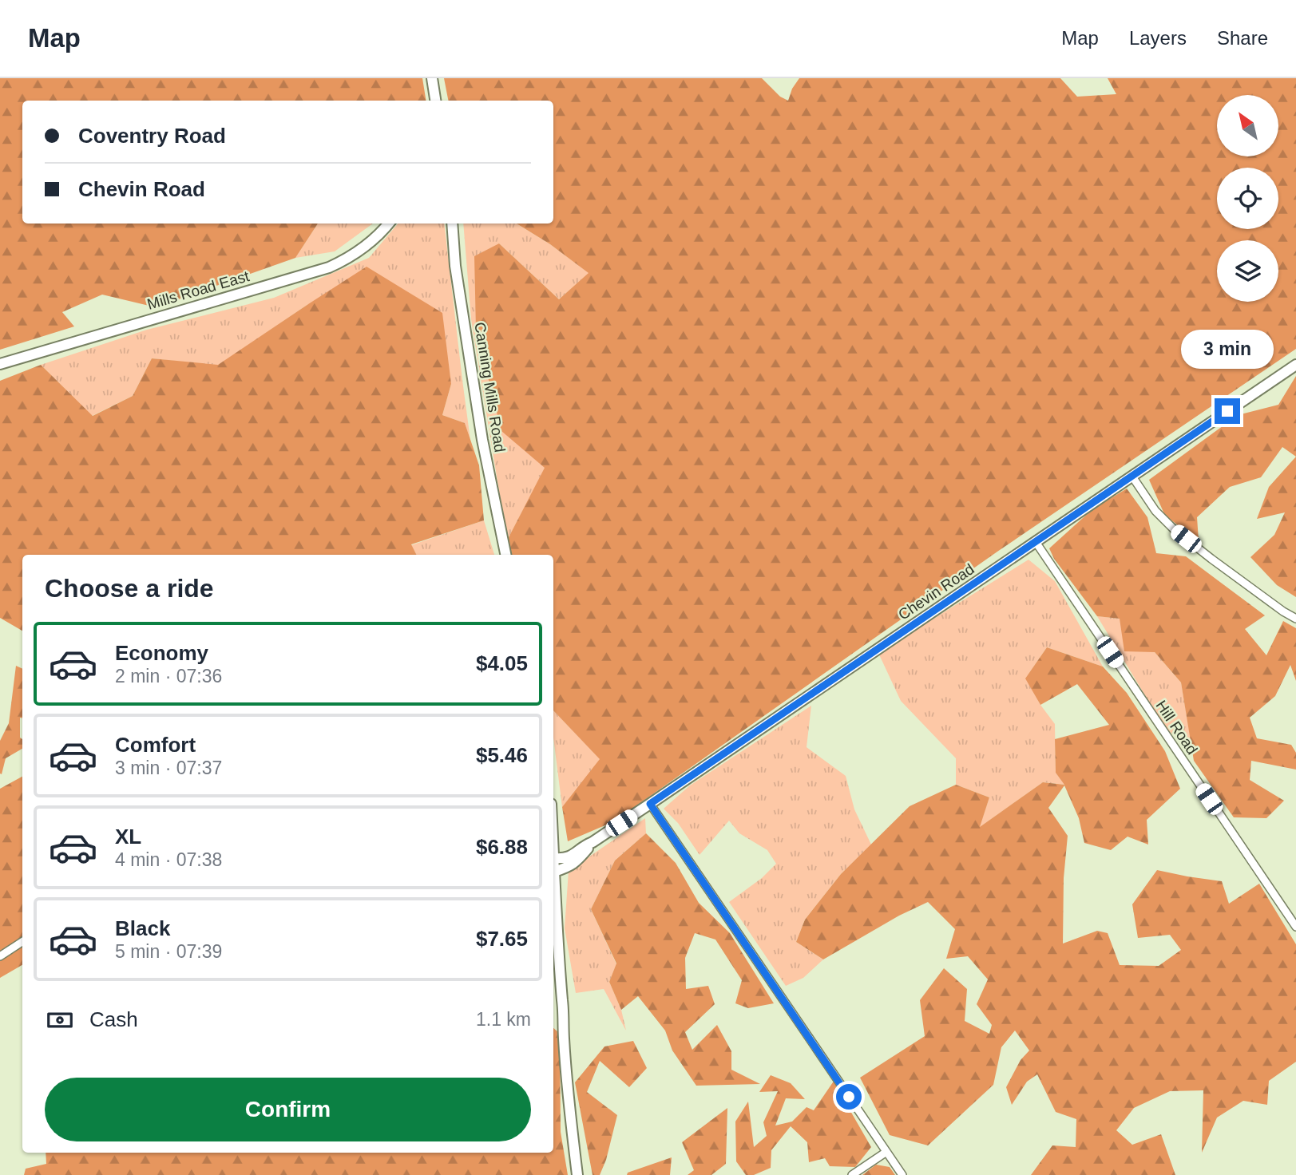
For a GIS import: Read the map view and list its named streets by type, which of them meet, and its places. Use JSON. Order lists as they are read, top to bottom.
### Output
{
  "streets": {
    "main road": ["Mills Road East", "Canning Mills Road", "Chevin Road"],
    "street": ["Hill Road"]
  },
  "crossings": [
    ["Chevin Road", "Hill Road"]
  ],
  "north": "top left",
  "page": {
    "header": "Map",
    "nav": ["Map", "Layers", "Share"],
    "banner": ["Coventry Road", "Chevin Road"],
    "bubble": "3 min",
    "heading": "Choose a ride",
    "list": [
      {
        "name": "Economy",
        "note": "2 min · 07:36",
        "value": "$4.05"
      },
      {
        "name": "Comfort",
        "note": "3 min · 07:37",
        "value": "$5.46"
      },
      {
        "name": "XL",
        "note": "4 min · 07:38",
        "value": "$6.88"
      },
      {
        "name": "Black",
        "note": "5 min · 07:39",
        "value": "$7.65"
      }
    ],
    "pay": ["Cash", "1.1 km"],
    "buttons": "Confirm"
  }
}
